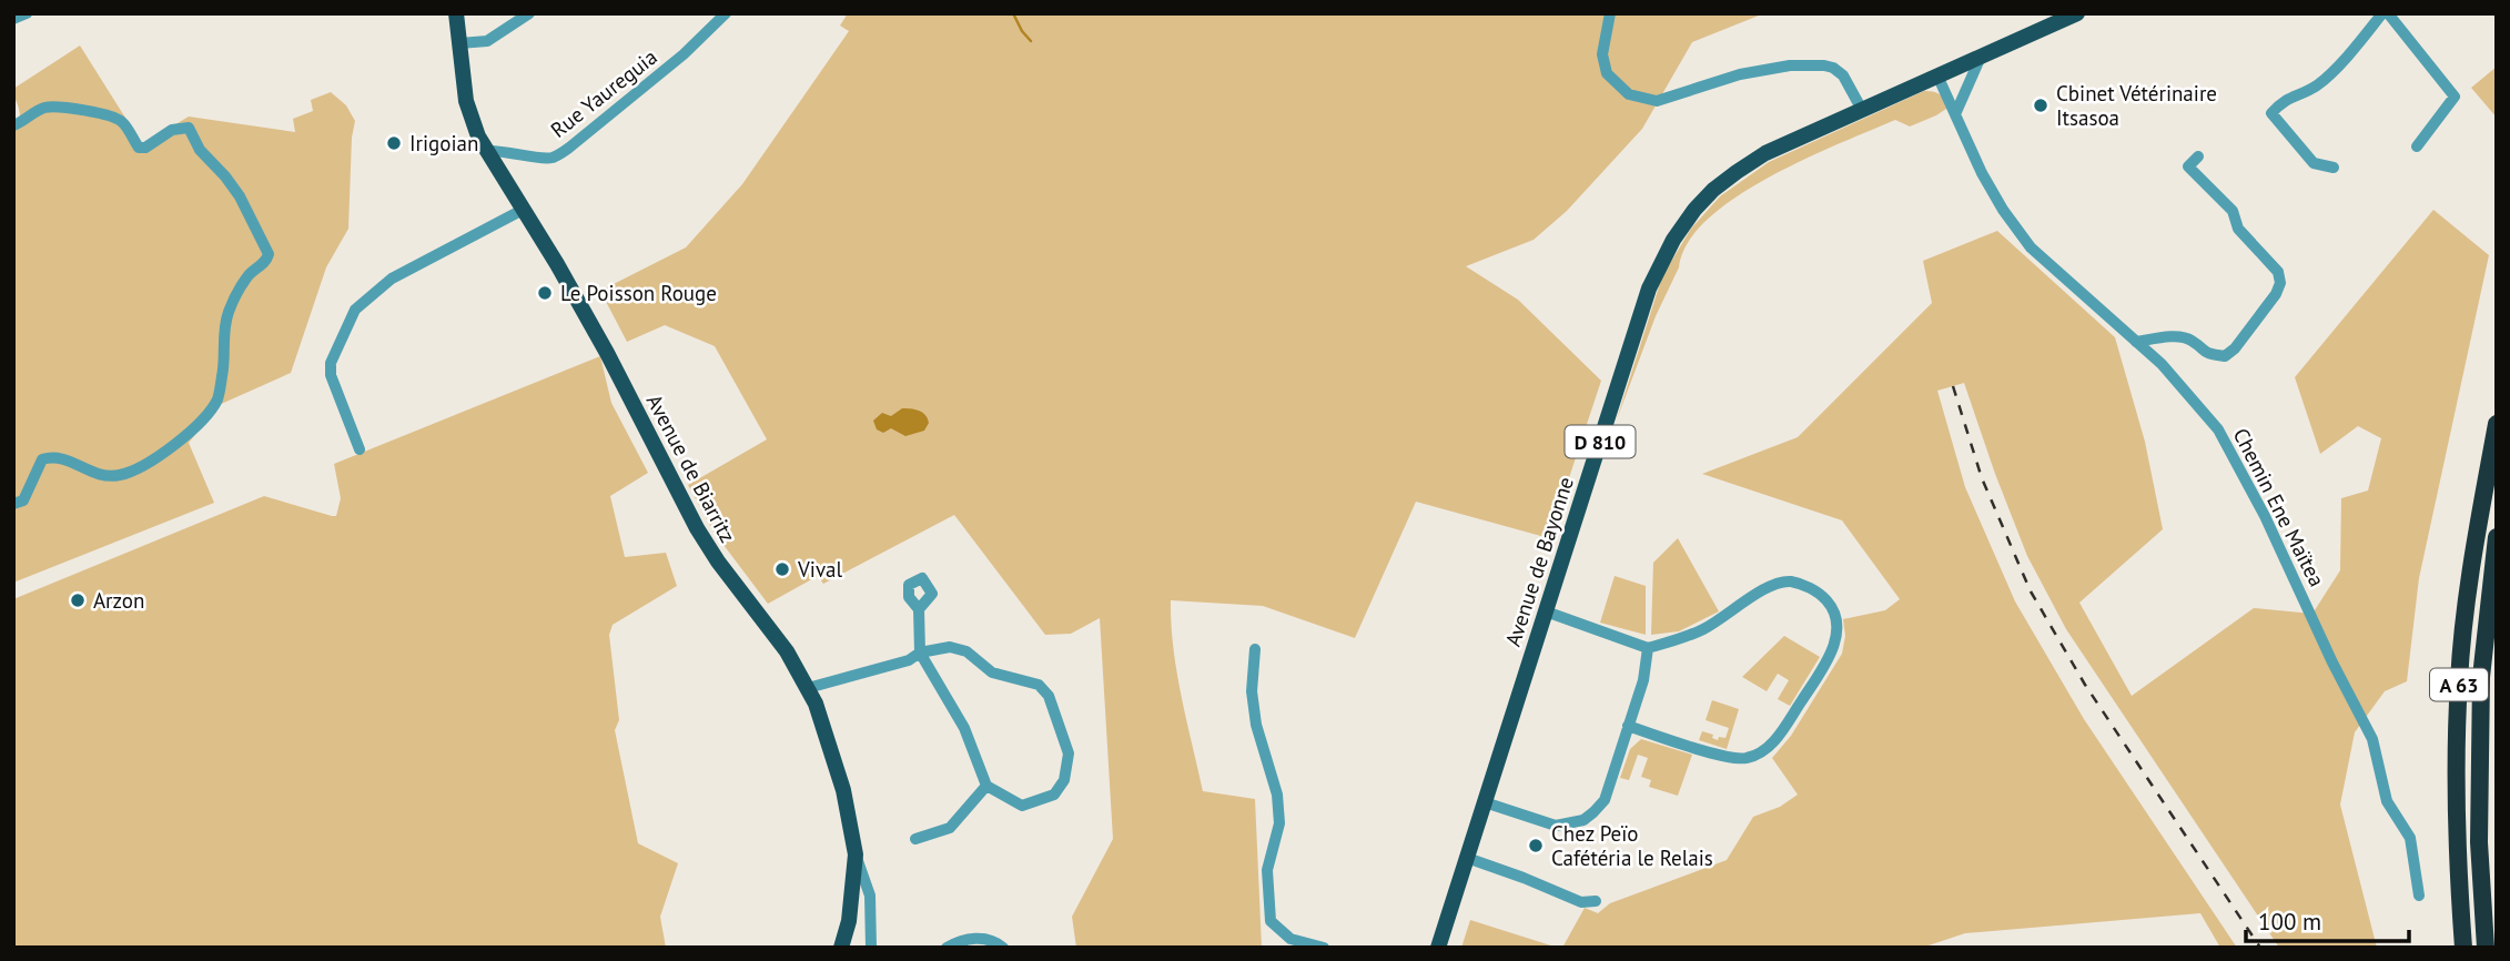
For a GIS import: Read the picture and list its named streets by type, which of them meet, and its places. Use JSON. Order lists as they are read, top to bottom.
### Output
{
  "streets": {
    "highway": ["A 63"],
    "main road": ["D 810", "Avenue de Biarritz", "Avenue de Bayonne"],
    "street": ["Rue Yaureguia", "Chemin Ene Maïtea"]
  },
  "crossings": [
    ["Rue Yaureguia", "Avenue de Biarritz"],
    ["Chemin Ene Maïtea", "Avenue de Bayonne"]
  ],
  "places": [
    "Cbinet Vétérinaire Itsasoa",
    "Irigoian",
    "Le Poisson Rouge",
    "Vival",
    "Arzon",
    "Chez Peïo Cafétéria le Relais"
  ],
  "scale_bar": "100 m"
}
